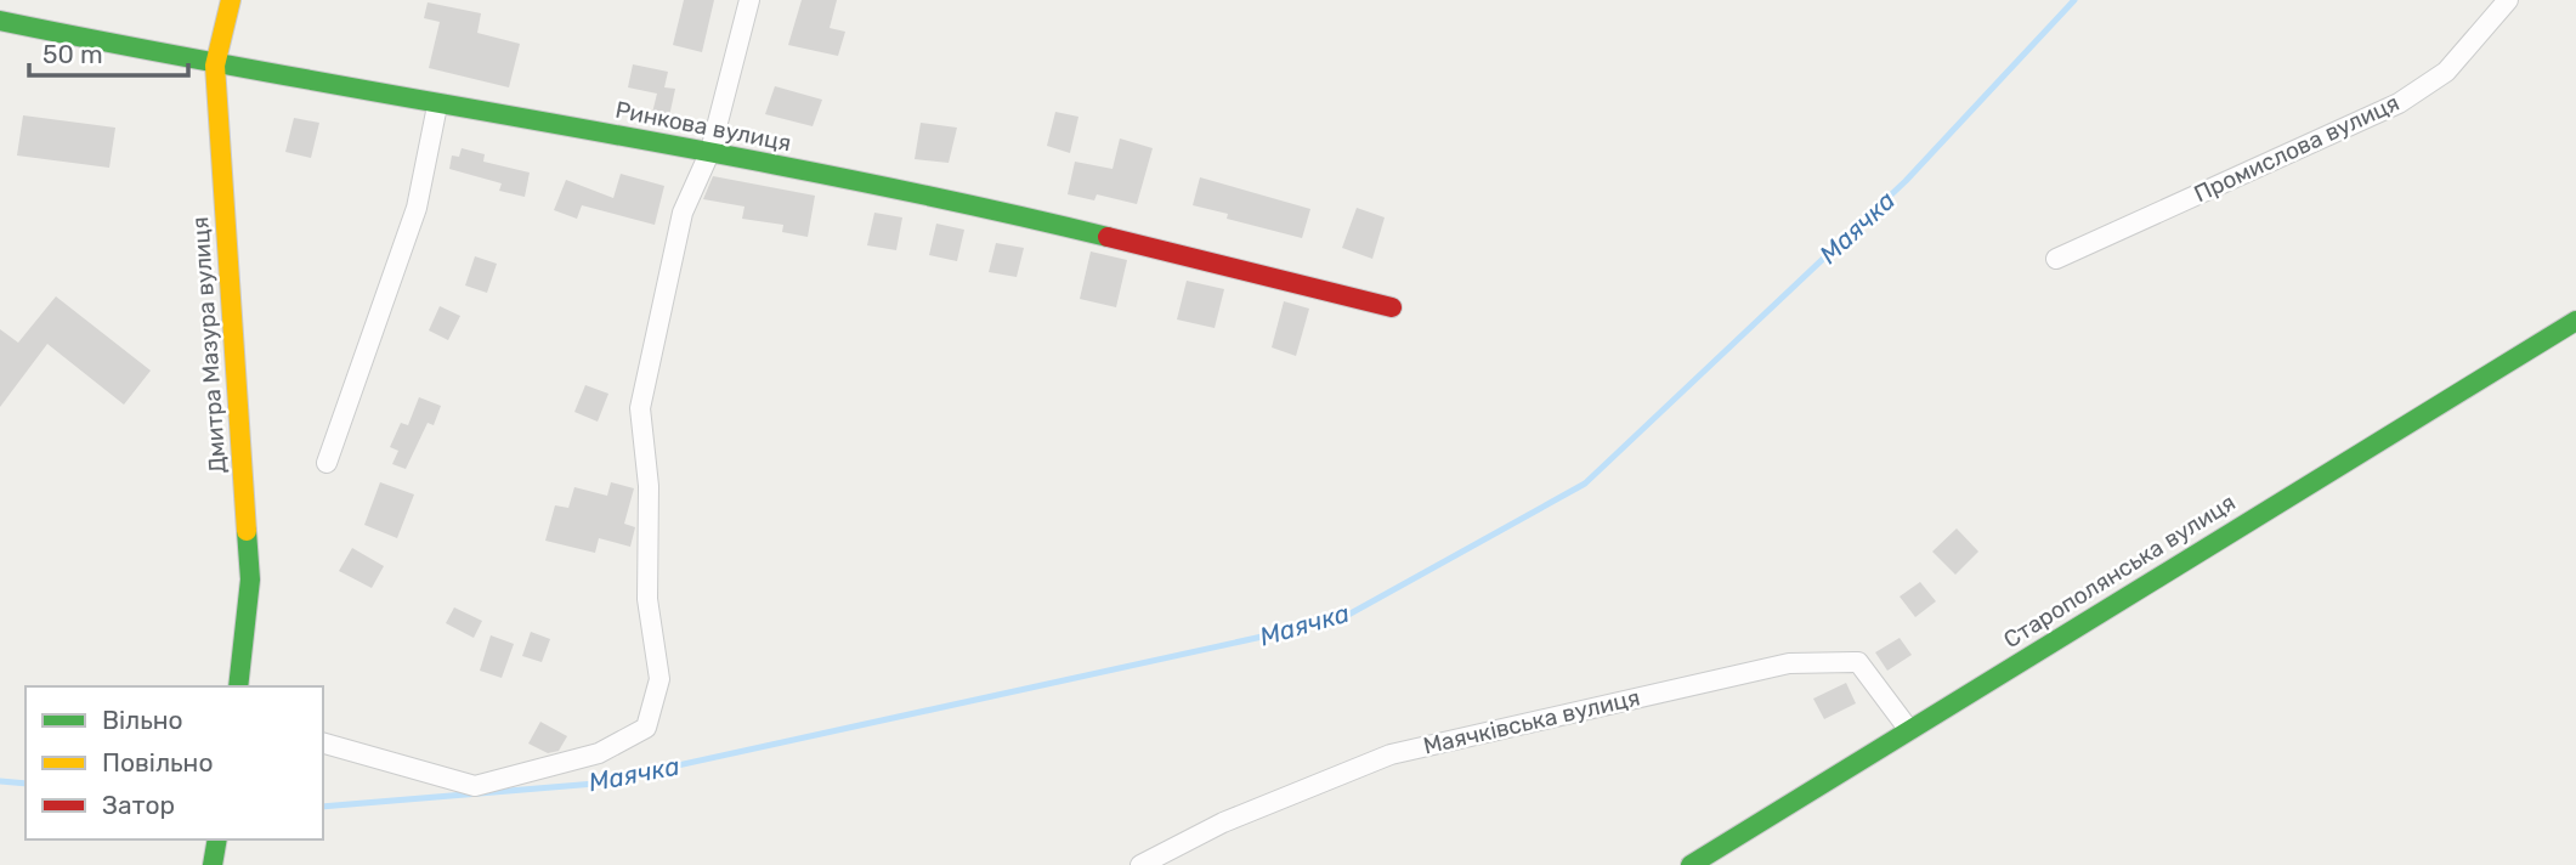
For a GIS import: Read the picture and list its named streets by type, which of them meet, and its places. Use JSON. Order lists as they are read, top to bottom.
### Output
{
  "streets": {
    "street": [
      "Ринкова вулиця",
      "Промислова вулиця",
      "Дмитра Мазура вулиця",
      "Старополянська вулиця",
      "Маячківська вулиця"
    ]
  },
  "crossings": [
    ["Ринкова вулиця", "Дмитра Мазура вулиця"],
    ["Старополянська вулиця", "Маячківська вулиця"]
  ],
  "water": ["Маячка"],
  "legend": ["Вільно", "Повільно", "Затор"],
  "scale_bar": "50 m"
}
